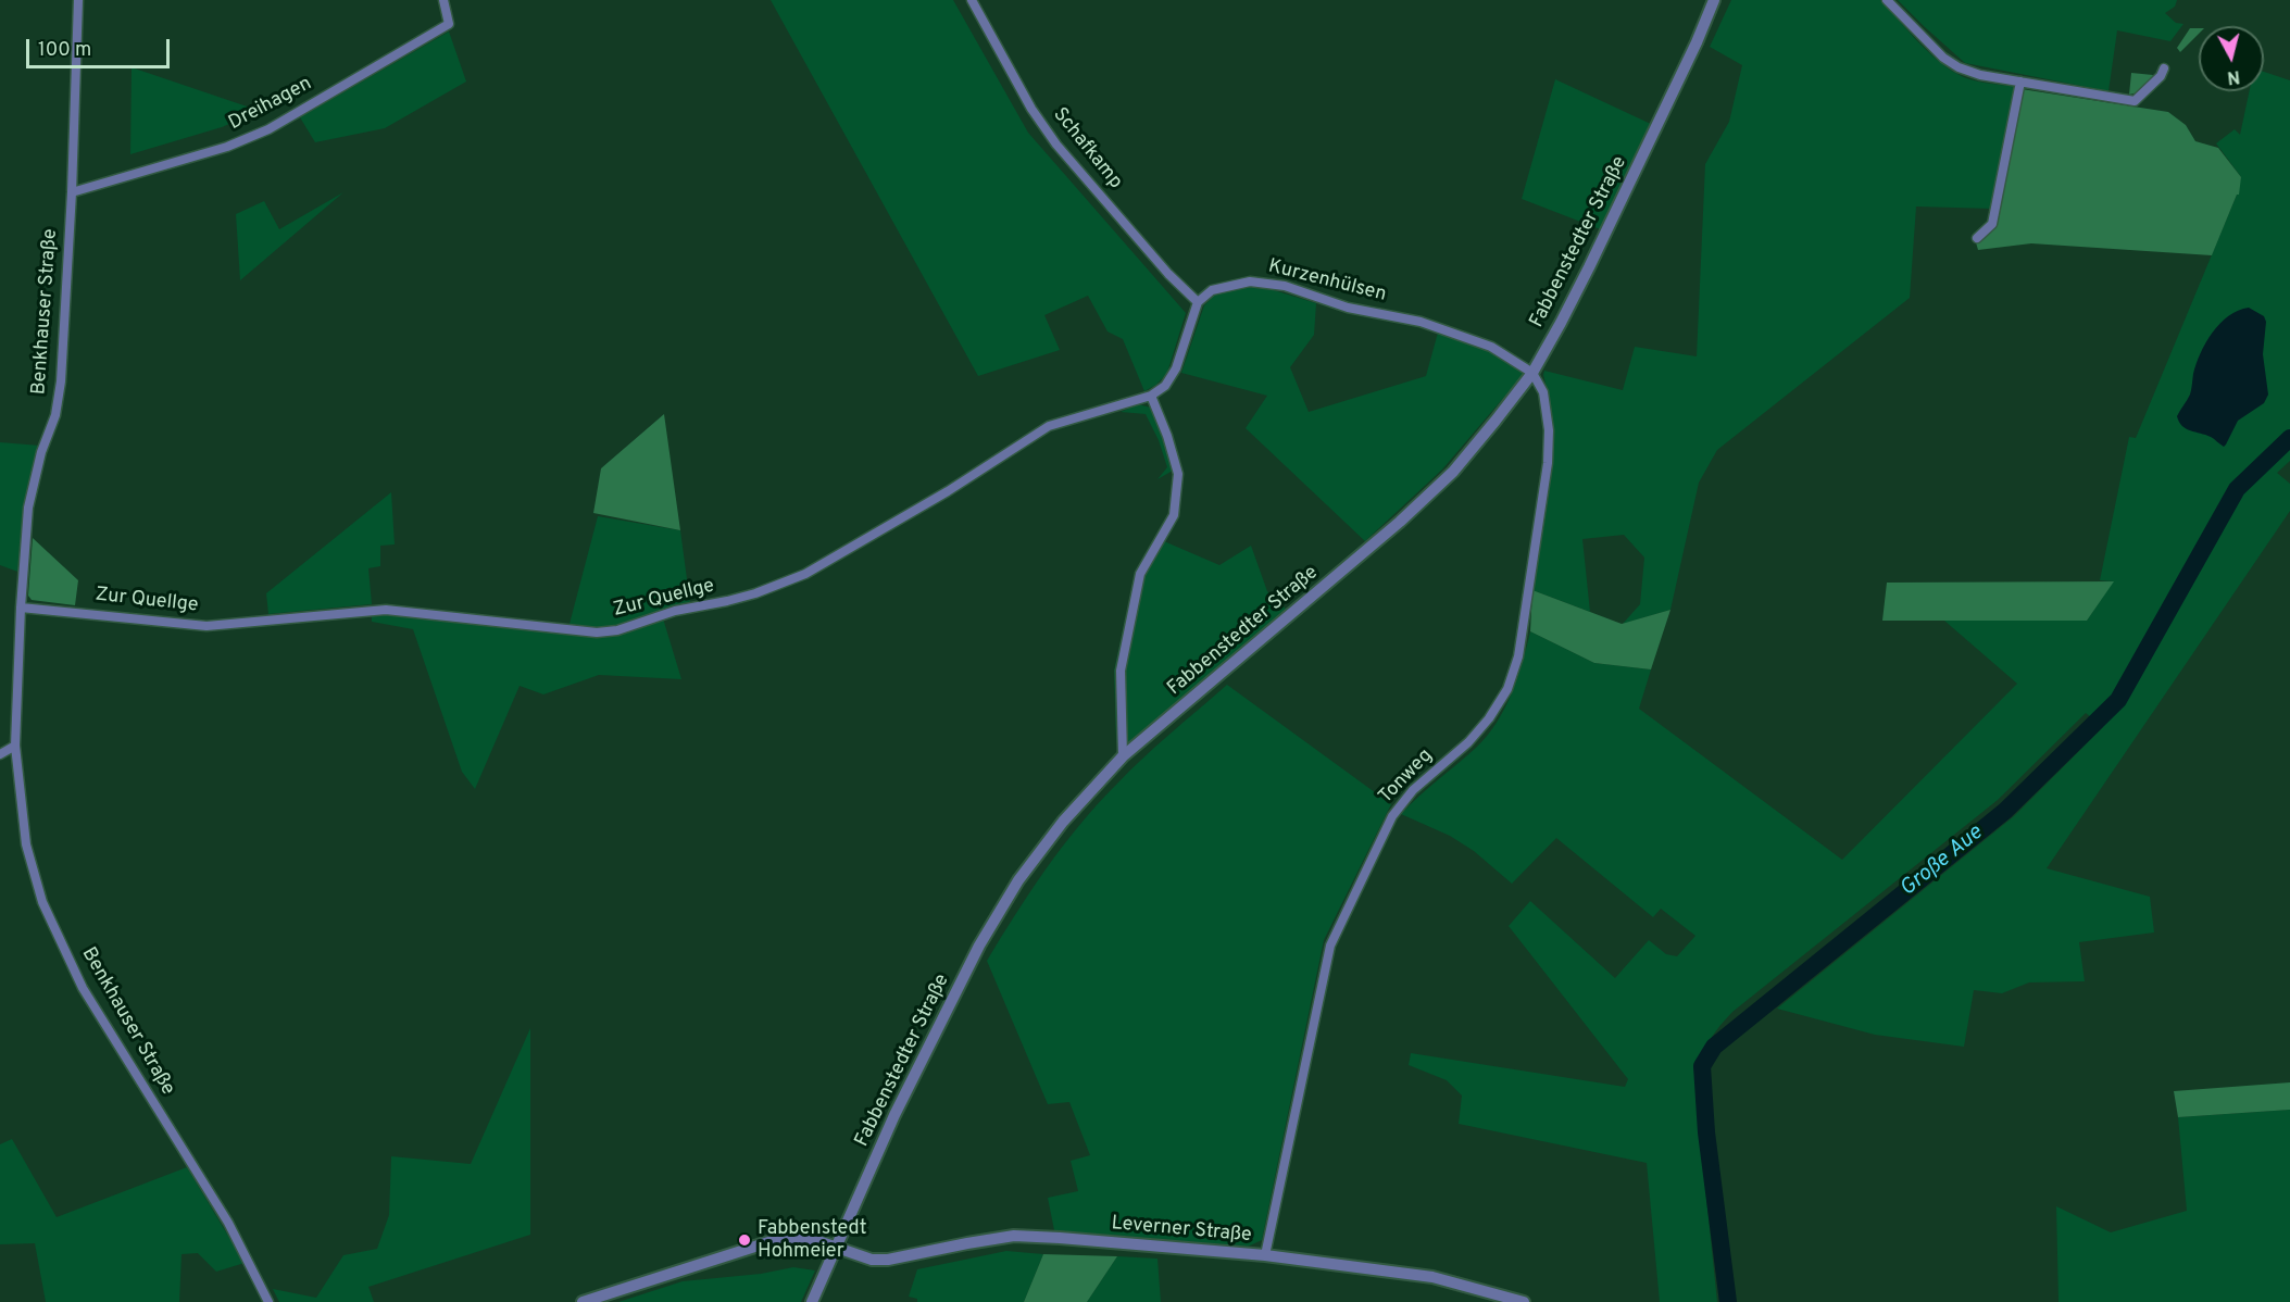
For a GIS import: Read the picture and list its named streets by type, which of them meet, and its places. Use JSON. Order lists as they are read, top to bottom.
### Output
{
  "streets": {
    "street": [
      "Dreihagen",
      "Schafkamp",
      "Fabbenstedter Straße",
      "Kurzenhülsen",
      "Benkhauser Straße",
      "Zur Quellge",
      "Tonweg",
      "Leverner Straße"
    ]
  },
  "crossings": [
    ["Dreihagen", "Benkhauser Straße"],
    ["Schafkamp", "Kurzenhülsen"],
    ["Fabbenstedter Straße", "Kurzenhülsen"],
    ["Fabbenstedter Straße", "Tonweg"],
    ["Fabbenstedter Straße", "Leverner Straße"],
    ["Kurzenhülsen", "Tonweg"],
    ["Benkhauser Straße", "Zur Quellge"],
    ["Tonweg", "Leverner Straße"]
  ],
  "water": ["Große Aue"],
  "places": ["Fabbenstedt Hohmeier"],
  "scale_bar": "100 m",
  "north": "bottom"
}
